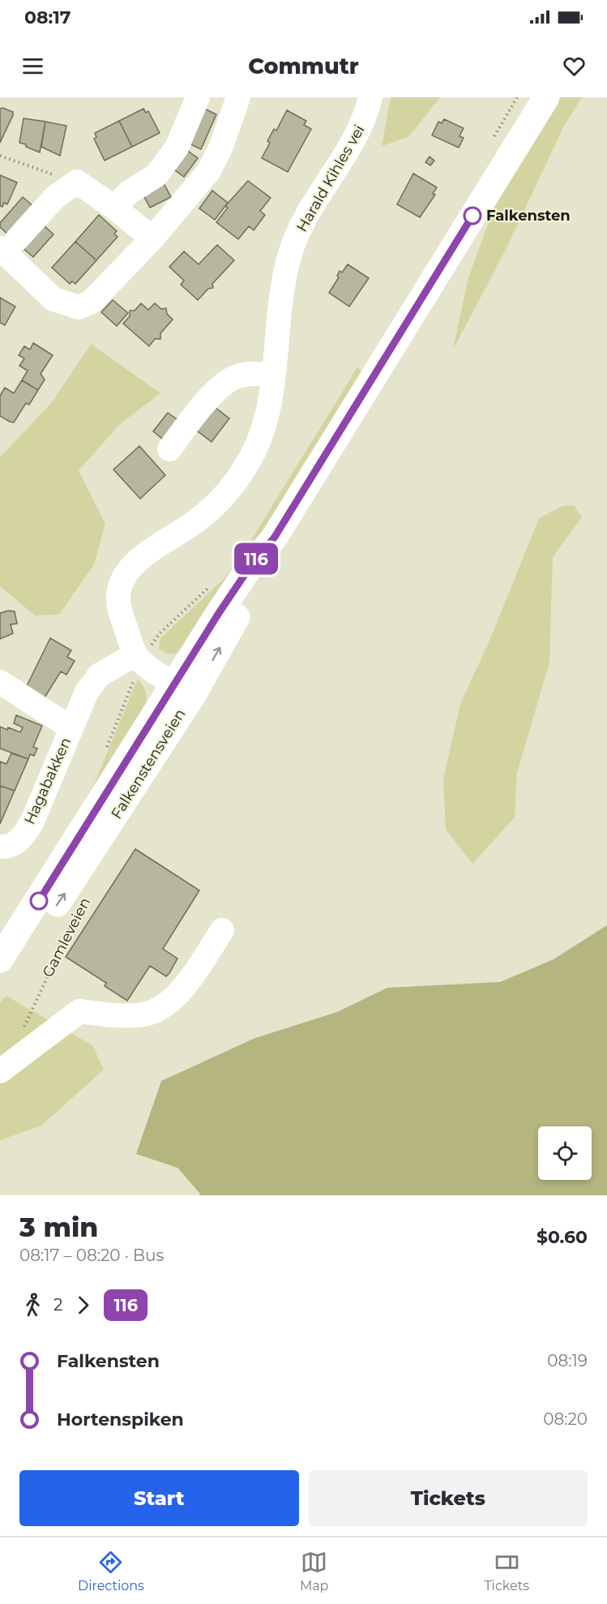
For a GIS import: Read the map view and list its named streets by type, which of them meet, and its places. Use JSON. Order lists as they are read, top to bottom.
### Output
{
  "streets": {
    "main road": ["Falkenstensveien"],
    "street": ["Harald Kihles vei", "Hagabakken"],
    "path": ["Gamleveien"]
  },
  "crossings": [
    ["Harald Kihles vei", "Hagabakken"]
  ],
  "places": ["Falkensten"],
  "lines": ["bus line 116"],
  "page": {
    "status": "08:17",
    "header": "Commutr",
    "on_map": "116",
    "heading": ["3 min", "08:17 – 08:20 · Bus", "$0.60"],
    "legs": ["2", "116"],
    "list": [
      {
        "name": "Falkensten",
        "value": "08:19"
      },
      {
        "name": "Hortenspiken",
        "value": "08:20"
      }
    ],
    "buttons": ["Start", "Tickets"],
    "tabs": ["Directions", "Map", "Tickets"]
  }
}
